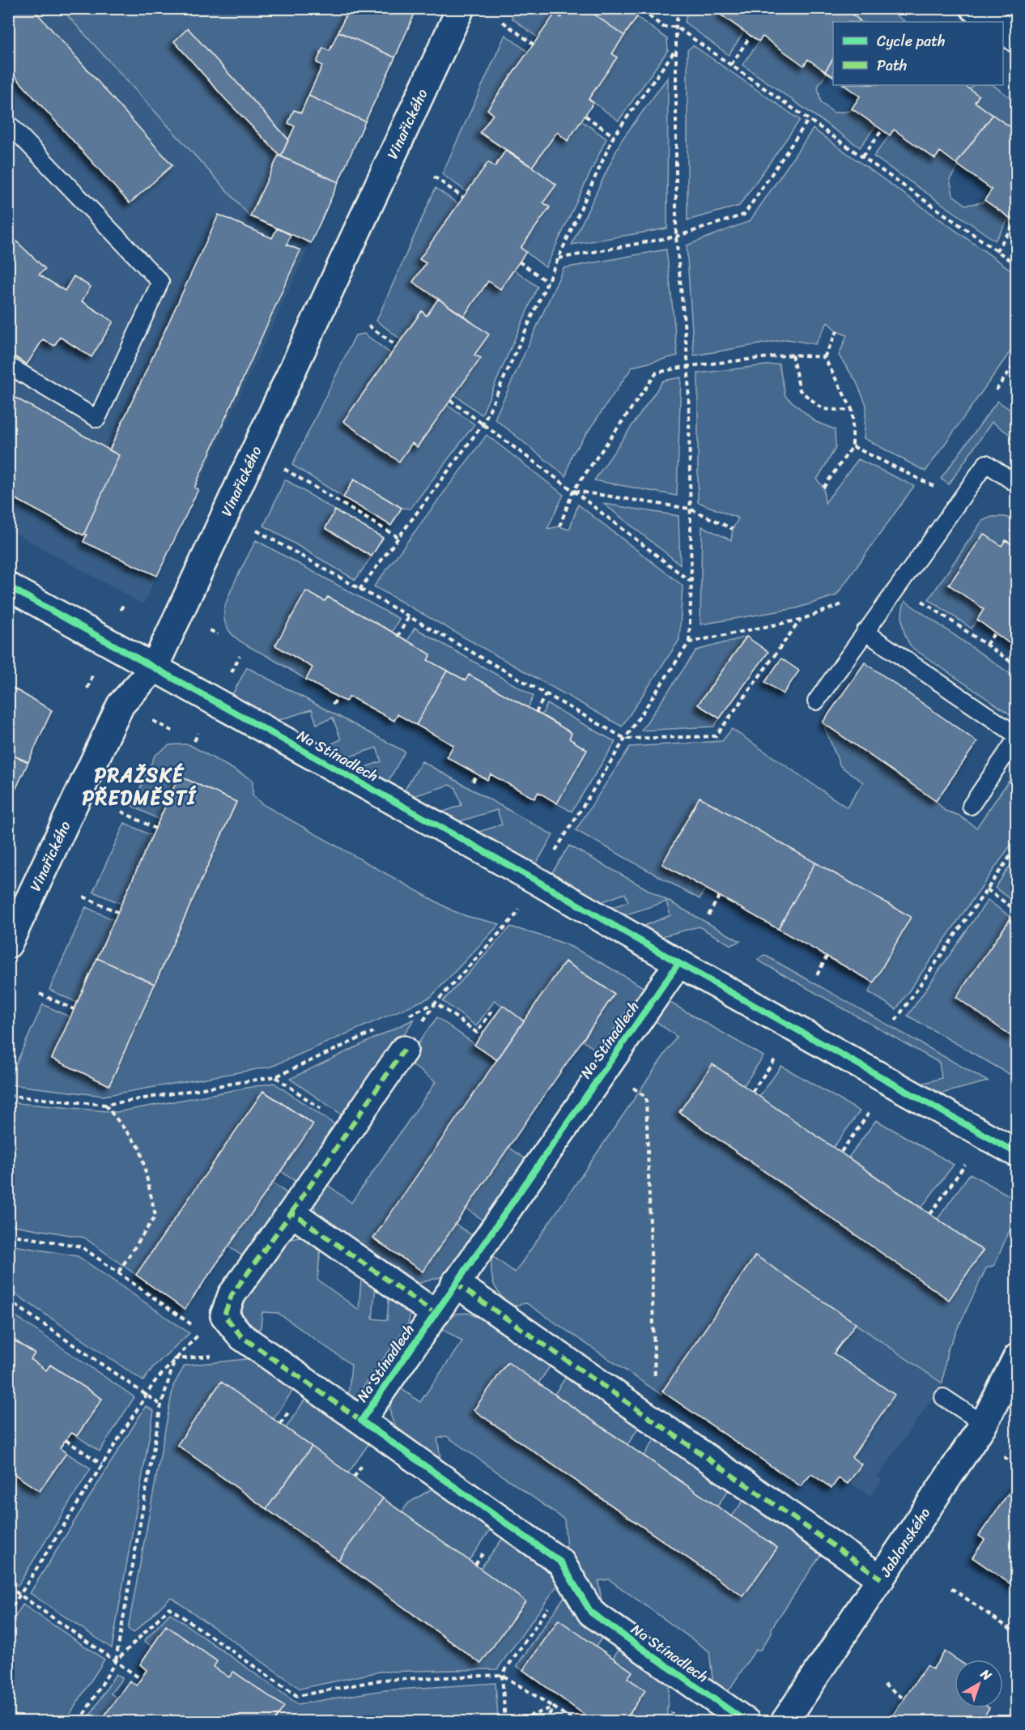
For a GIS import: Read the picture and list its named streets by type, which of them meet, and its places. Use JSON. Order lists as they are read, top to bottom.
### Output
{
  "streets": {
    "street": ["Vinařického", "Na Stínadlech", "Jablonského"]
  },
  "crossings": [
    ["Vinařického", "Na Stínadlech"]
  ],
  "districts": ["PRAŽSKÉ PŘEDMĚSTÍ"],
  "legend": ["Cycle path", "Path"],
  "north": "top right"
}
